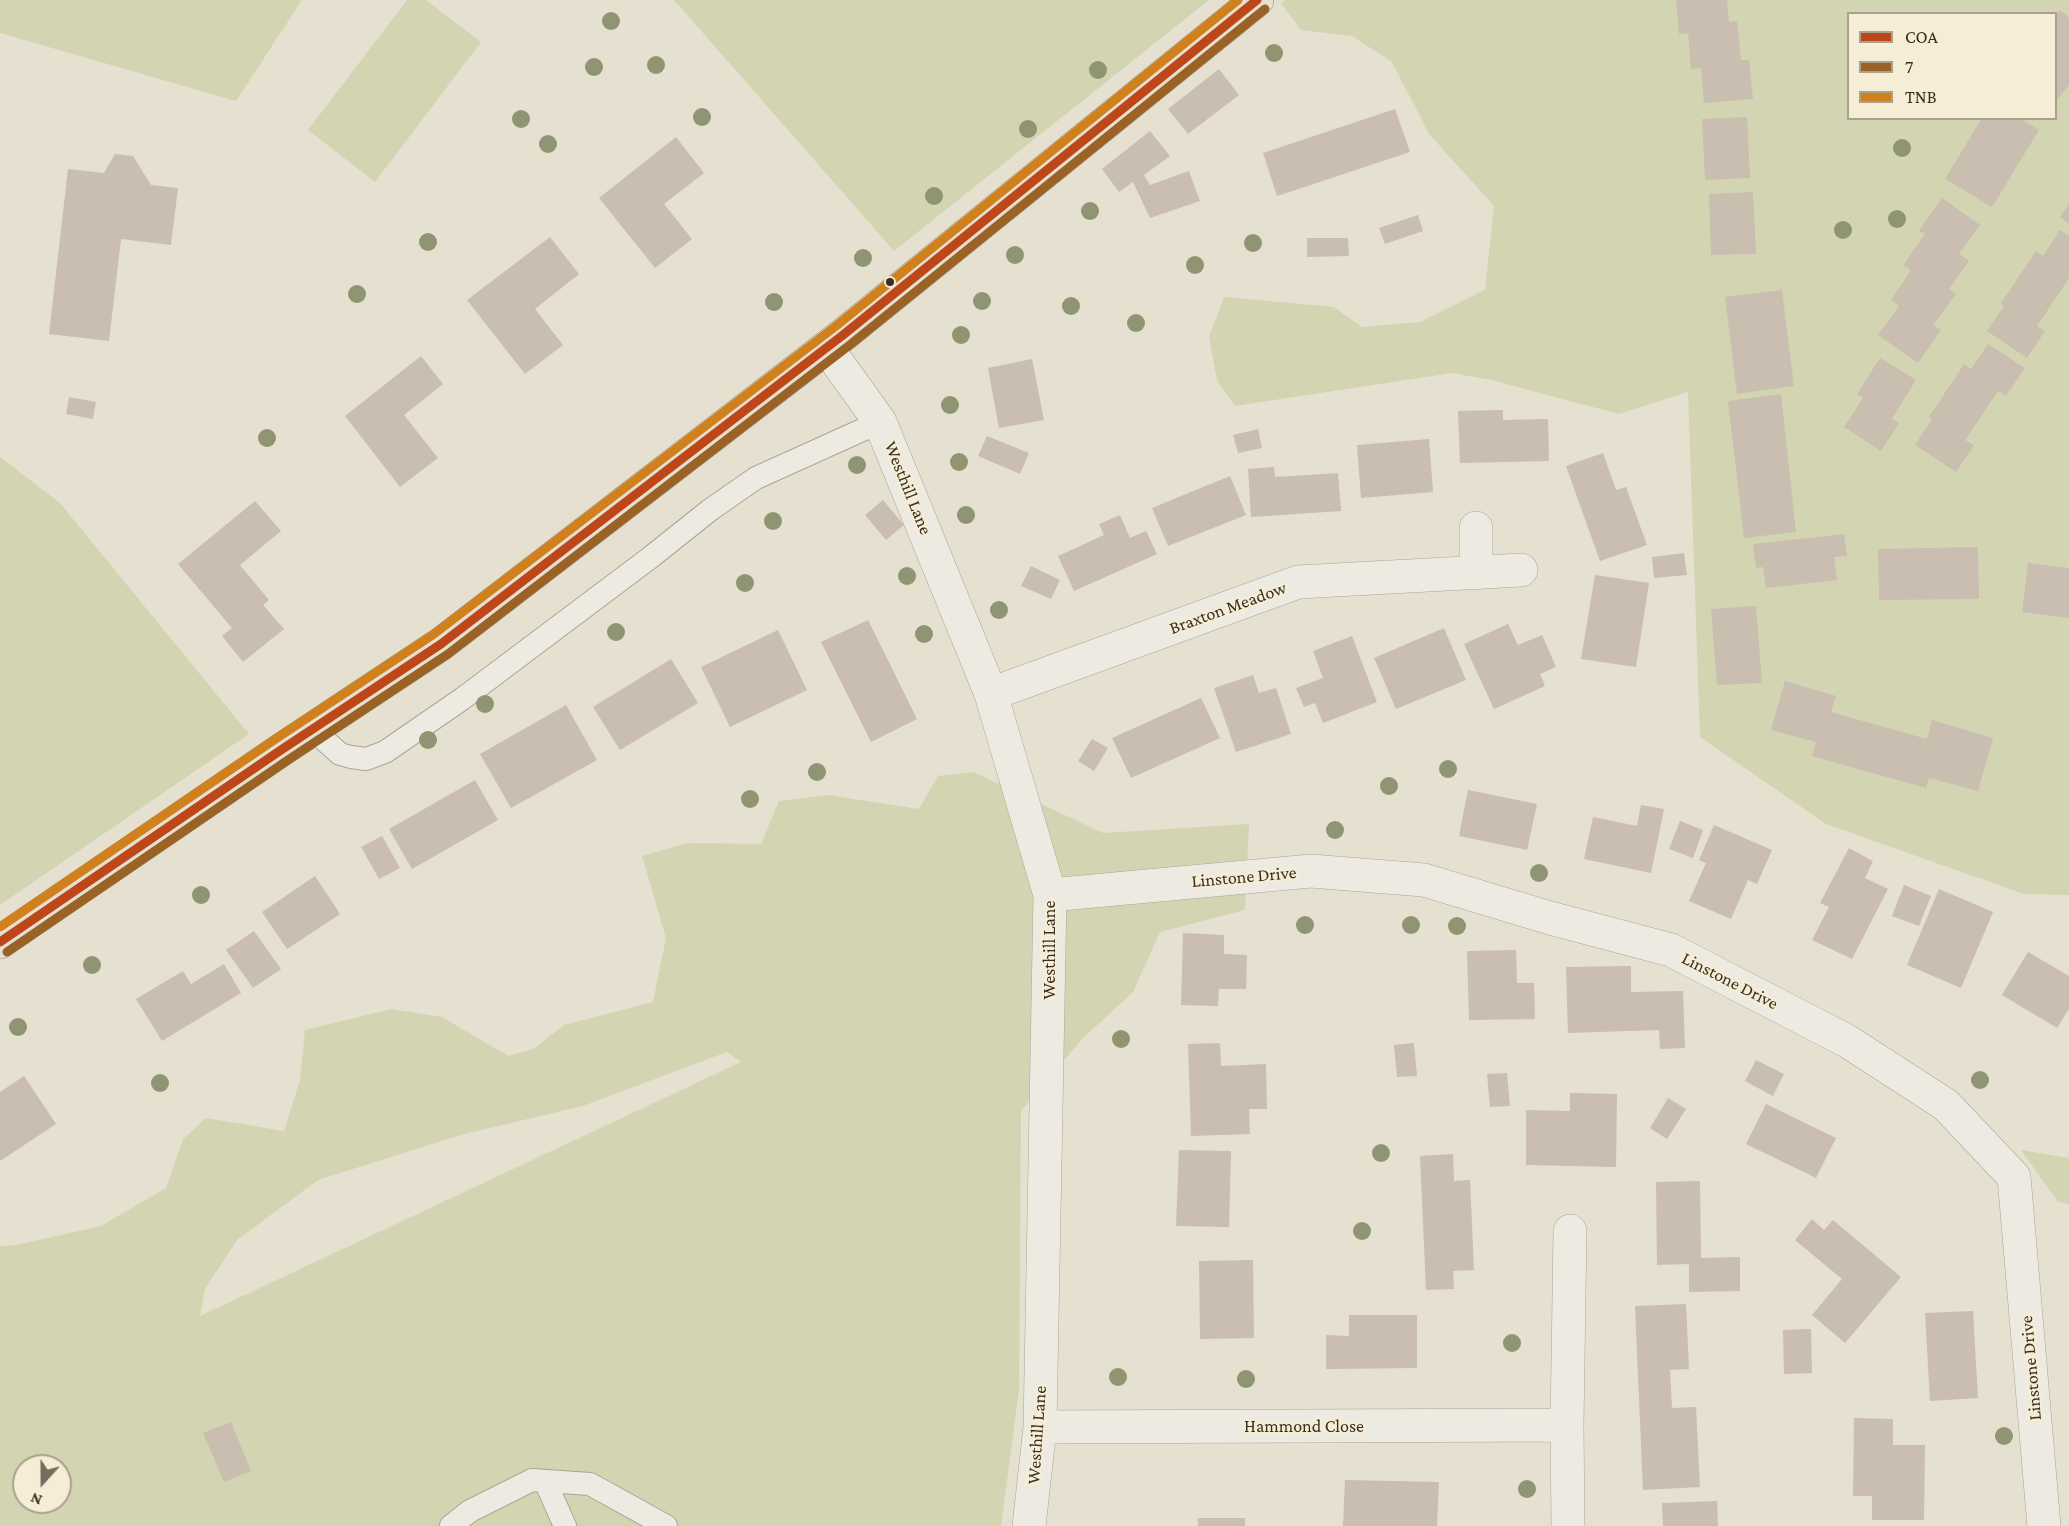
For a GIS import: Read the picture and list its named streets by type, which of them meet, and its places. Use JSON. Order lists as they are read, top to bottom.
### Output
{
  "streets": {
    "street": [
      "Westhill Lane",
      "Braxton Meadow",
      "Linstone Drive",
      "Hammond Close"
    ]
  },
  "crossings": [
    ["Westhill Lane", "Braxton Meadow"],
    ["Westhill Lane", "Linstone Drive"],
    ["Westhill Lane", "Hammond Close"]
  ],
  "lines": ["transit line COA", "transit line TNB", "transit line 7"],
  "legend": ["COA", "7", "TNB"],
  "north": "bottom"
}
